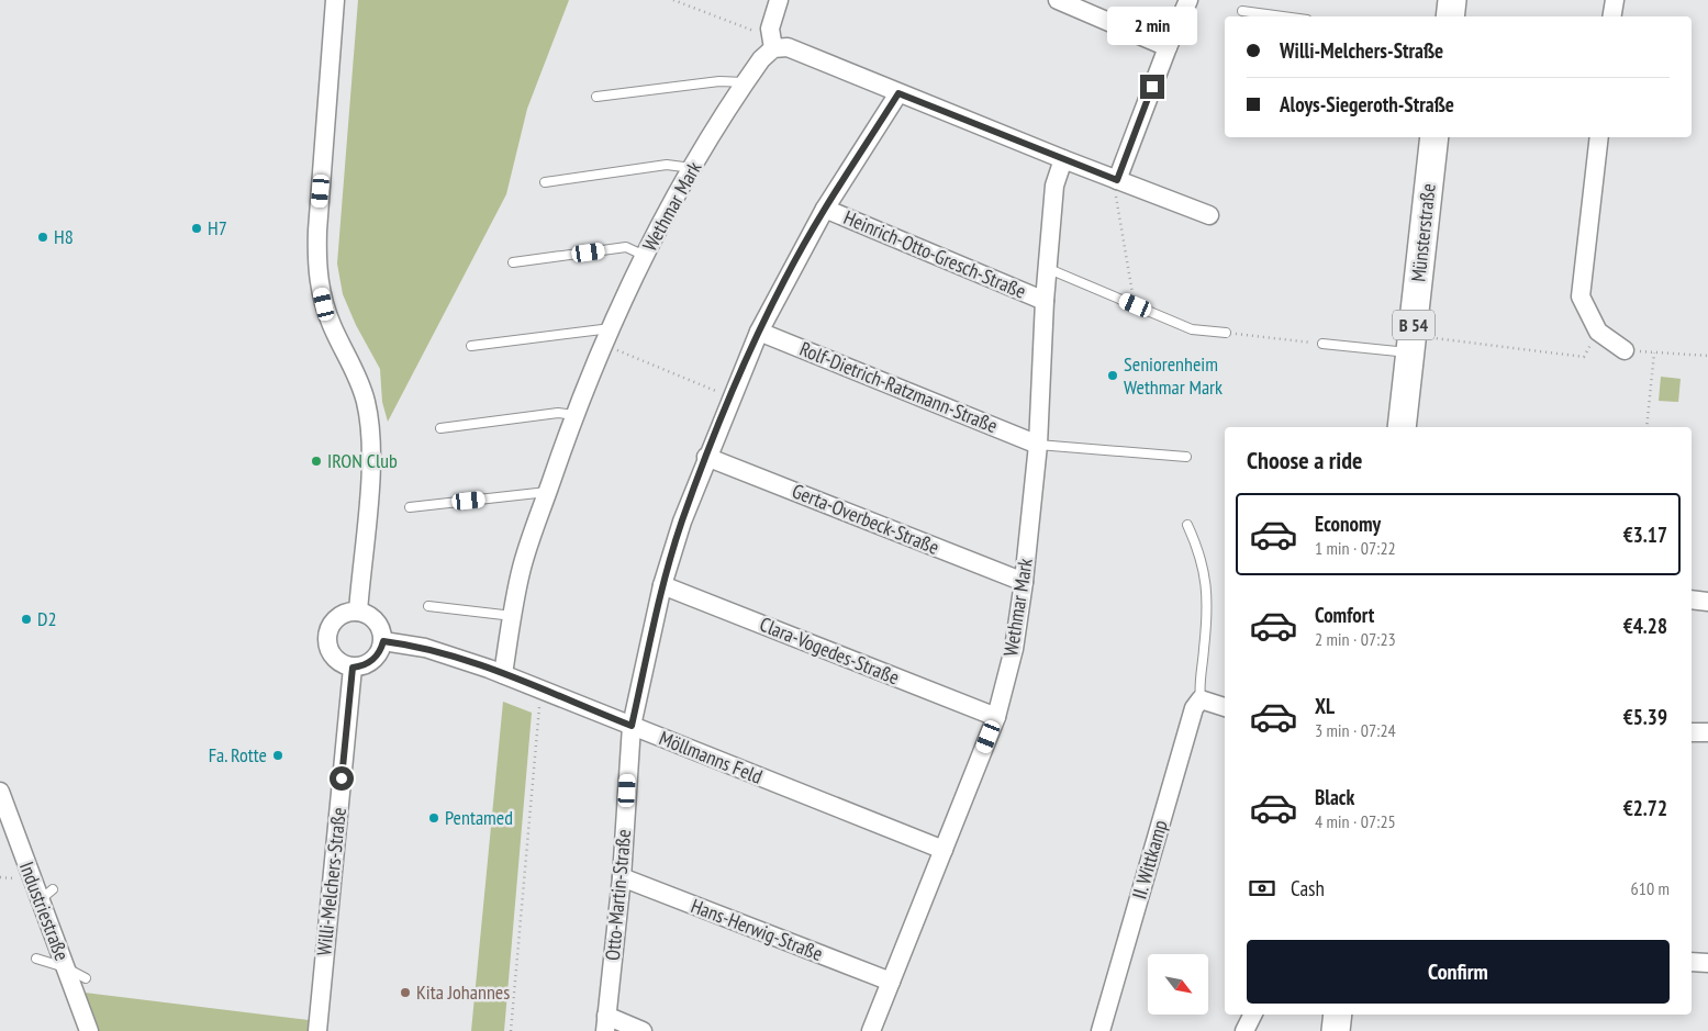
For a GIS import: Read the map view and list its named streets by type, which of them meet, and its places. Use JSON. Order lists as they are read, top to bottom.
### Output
{
  "streets": {
    "main road": ["Münsterstraße", "B 54"],
    "street": [
      "Wethmar Mark",
      "Heinrich-Otto-Gresch-Straße",
      "Rolf-Dietrich-Ratzmann-Straße",
      "Gerta-Overbeck-Straße",
      "Clara-Vogedes-Straße",
      "Möllmanns Feld",
      "II. Wittkamp",
      "Willi-Melchers-Straße",
      "Otto-Martin-Straße",
      "Industriestraße",
      "Hans-Herwig-Straße"
    ]
  },
  "crossings": [
    ["Wethmar Mark", "Heinrich-Otto-Gresch-Straße"],
    ["Wethmar Mark", "Rolf-Dietrich-Ratzmann-Straße"],
    ["Wethmar Mark", "Gerta-Overbeck-Straße"],
    ["Wethmar Mark", "Clara-Vogedes-Straße"],
    ["Wethmar Mark", "Möllmanns Feld"],
    ["Wethmar Mark", "Hans-Herwig-Straße"],
    ["Heinrich-Otto-Gresch-Straße", "Otto-Martin-Straße"],
    ["Rolf-Dietrich-Ratzmann-Straße", "Otto-Martin-Straße"],
    ["Gerta-Overbeck-Straße", "Otto-Martin-Straße"],
    ["Clara-Vogedes-Straße", "Otto-Martin-Straße"],
    ["Möllmanns Feld", "Willi-Melchers-Straße"],
    ["Möllmanns Feld", "Otto-Martin-Straße"],
    ["Otto-Martin-Straße", "Hans-Herwig-Straße"]
  ],
  "places": [
    "H7",
    "H8",
    "Seniorenheim Wethmar Mark",
    "IRON Club",
    "D2",
    "Fa. Rotte",
    "Pentamed",
    "Kita Johannes"
  ],
  "north": "bottom right",
  "page": {
    "bubble": "2 min",
    "banner": ["Willi-Melchers-Straße", "Aloys-Siegeroth-Straße"],
    "heading": "Choose a ride",
    "list": [
      {
        "name": "Economy",
        "note": "1 min · 07:22",
        "value": "€3.17"
      },
      {
        "name": "Comfort",
        "note": "2 min · 07:23",
        "value": "€4.28"
      },
      {
        "name": "XL",
        "note": "3 min · 07:24",
        "value": "€5.39"
      },
      {
        "name": "Black",
        "note": "4 min · 07:25",
        "value": "€2.72"
      }
    ],
    "pay": ["Cash", "610 m"],
    "buttons": "Confirm"
  }
}
